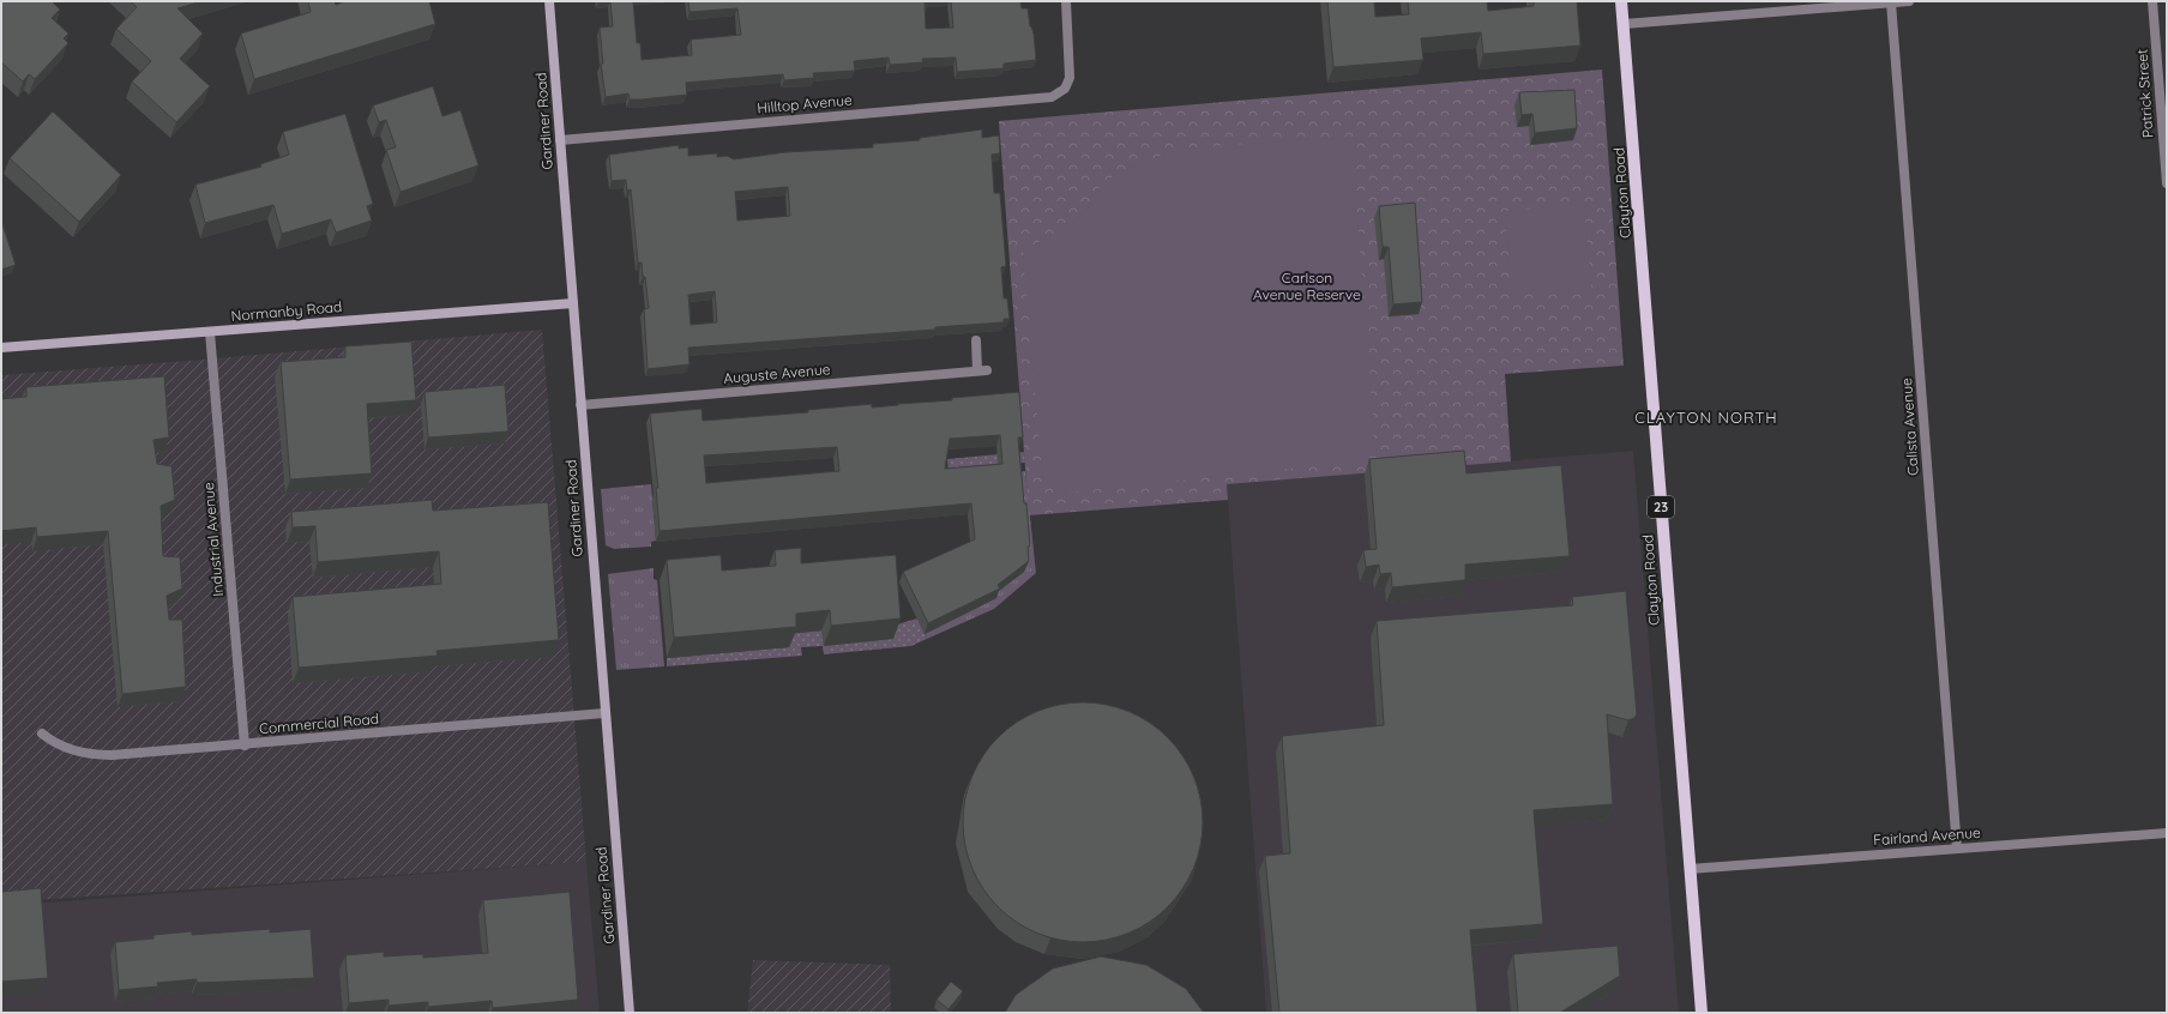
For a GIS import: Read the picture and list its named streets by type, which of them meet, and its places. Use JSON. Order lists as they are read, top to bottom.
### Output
{
  "streets": {
    "main road": ["Clayton Road", "23"],
    "street": [
      "Patrick Street",
      "Hilltop Avenue",
      "Gardiner Road",
      "Normanby Road",
      "Auguste Avenue",
      "Calista Avenue",
      "Industrial Avenue",
      "Commercial Road",
      "Fairland Avenue"
    ]
  },
  "crossings": [
    ["Hilltop Avenue", "Gardiner Road"],
    ["Gardiner Road", "Normanby Road"],
    ["Gardiner Road", "Auguste Avenue"],
    ["Gardiner Road", "Commercial Road"],
    ["Clayton Road", "Fairland Avenue"],
    ["Normanby Road", "Industrial Avenue"],
    ["Calista Avenue", "Fairland Avenue"],
    ["Industrial Avenue", "Commercial Road"]
  ],
  "districts": ["CLAYTON NORTH"],
  "parks": ["Carlson Avenue Reserve"]
}
